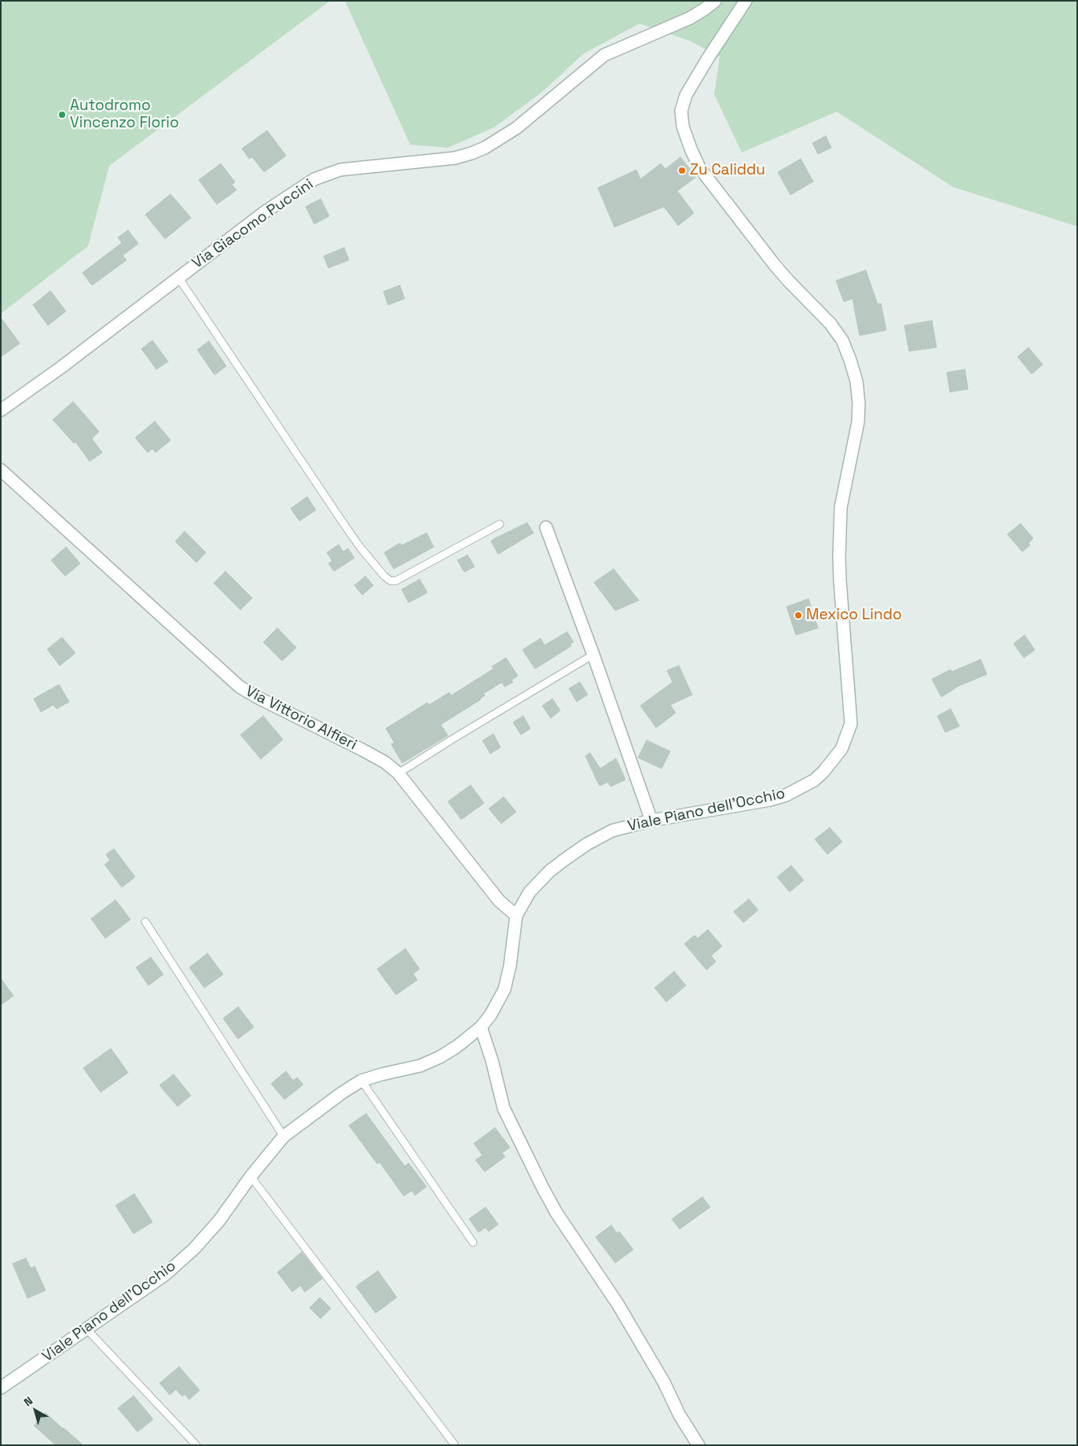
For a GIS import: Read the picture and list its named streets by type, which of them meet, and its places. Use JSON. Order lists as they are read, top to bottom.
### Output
{
  "streets": {
    "street": ["Via Giacomo Puccini", "Via Vittorio Alfieri", "Viale Piano dell'Occhio"]
  },
  "crossings": [
    ["Via Vittorio Alfieri", "Viale Piano dell'Occhio"]
  ],
  "places": ["Autodromo Vincenzo Florio", "Zu Caliddu", "Mexico Lindo"],
  "north": "top left"
}
